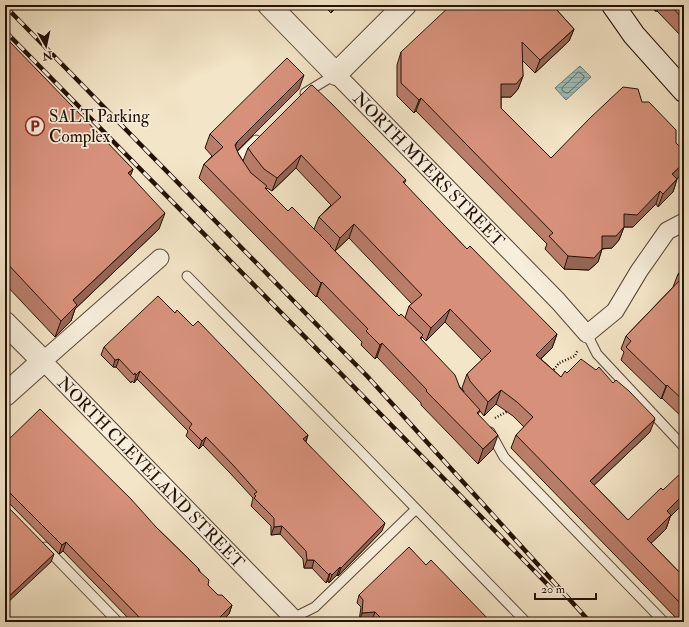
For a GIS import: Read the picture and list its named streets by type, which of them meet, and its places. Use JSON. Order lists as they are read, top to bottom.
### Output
{
  "streets": {
    "street": ["NORTH MYERS STREET", "NORTH CLEVELAND STREET"]
  },
  "places": {
    "parking": ["SALT Parking Complex"]
  },
  "scale_bar": "20 m",
  "north": "bottom"
}
